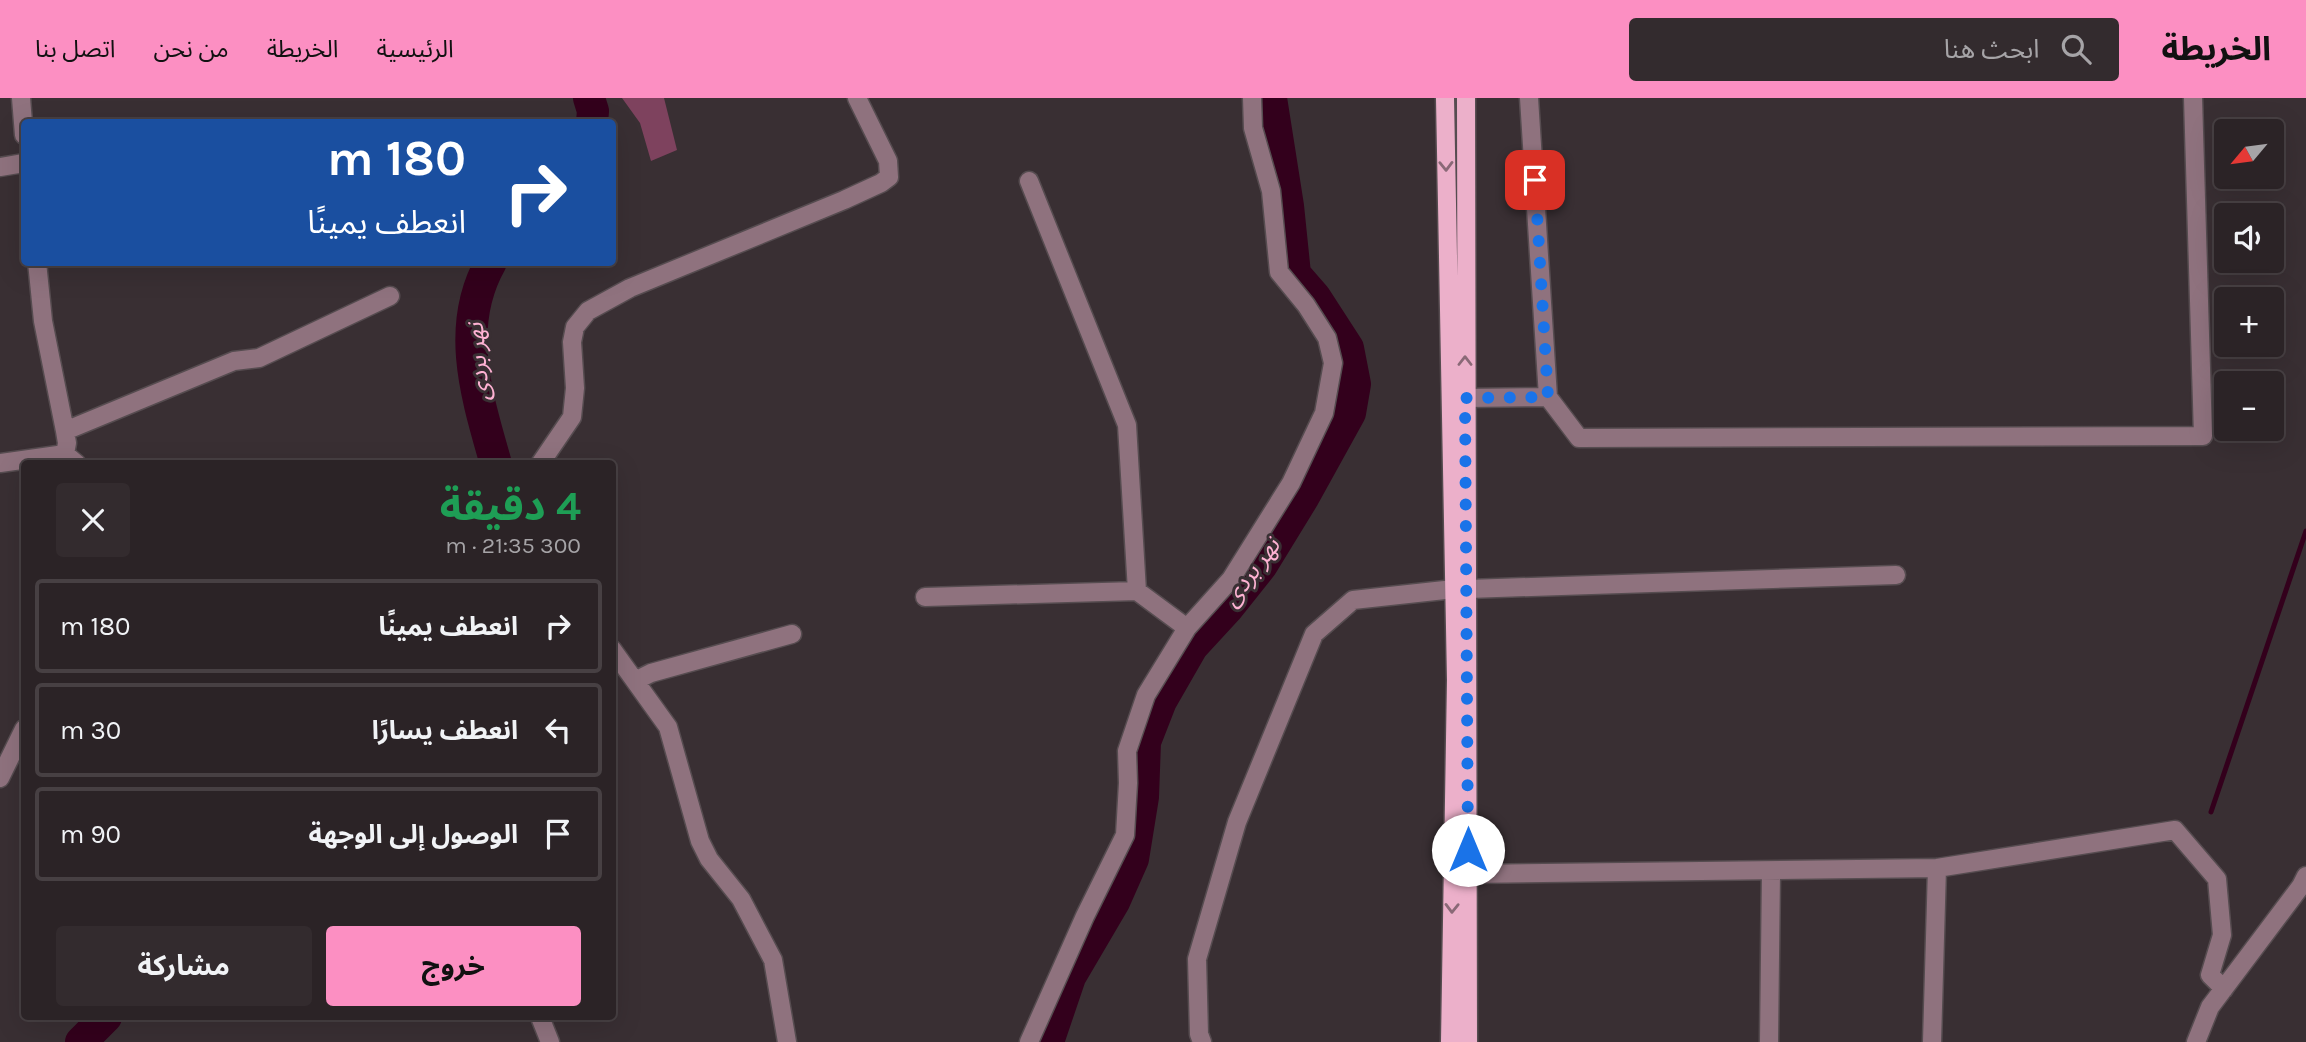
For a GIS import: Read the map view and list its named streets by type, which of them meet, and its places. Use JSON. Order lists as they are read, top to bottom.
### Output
{
  "water": ["نهر بردى"],
  "north": "bottom left",
  "page": {
    "header": "الخريطة",
    "search": "ابحث هنا",
    "nav": [
      "الرئيسية",
      "الخريطة",
      "من نحن",
      "اتصل بنا"
    ],
    "map_buttons": ["+", "−"],
    "turn": ["180 m", "انعطف يمينًا"],
    "heading": ["4 دقيقة", "300 m · 21:35"],
    "list": [
      {
        "name": "انعطف يمينًا",
        "value": "180 m"
      },
      {
        "name": "انعطف يسارًا",
        "value": "30 m"
      },
      {
        "name": "الوصول إلى الوجهة",
        "value": "90 m"
      }
    ],
    "buttons": ["خروج", "مشاركة"]
  }
}
